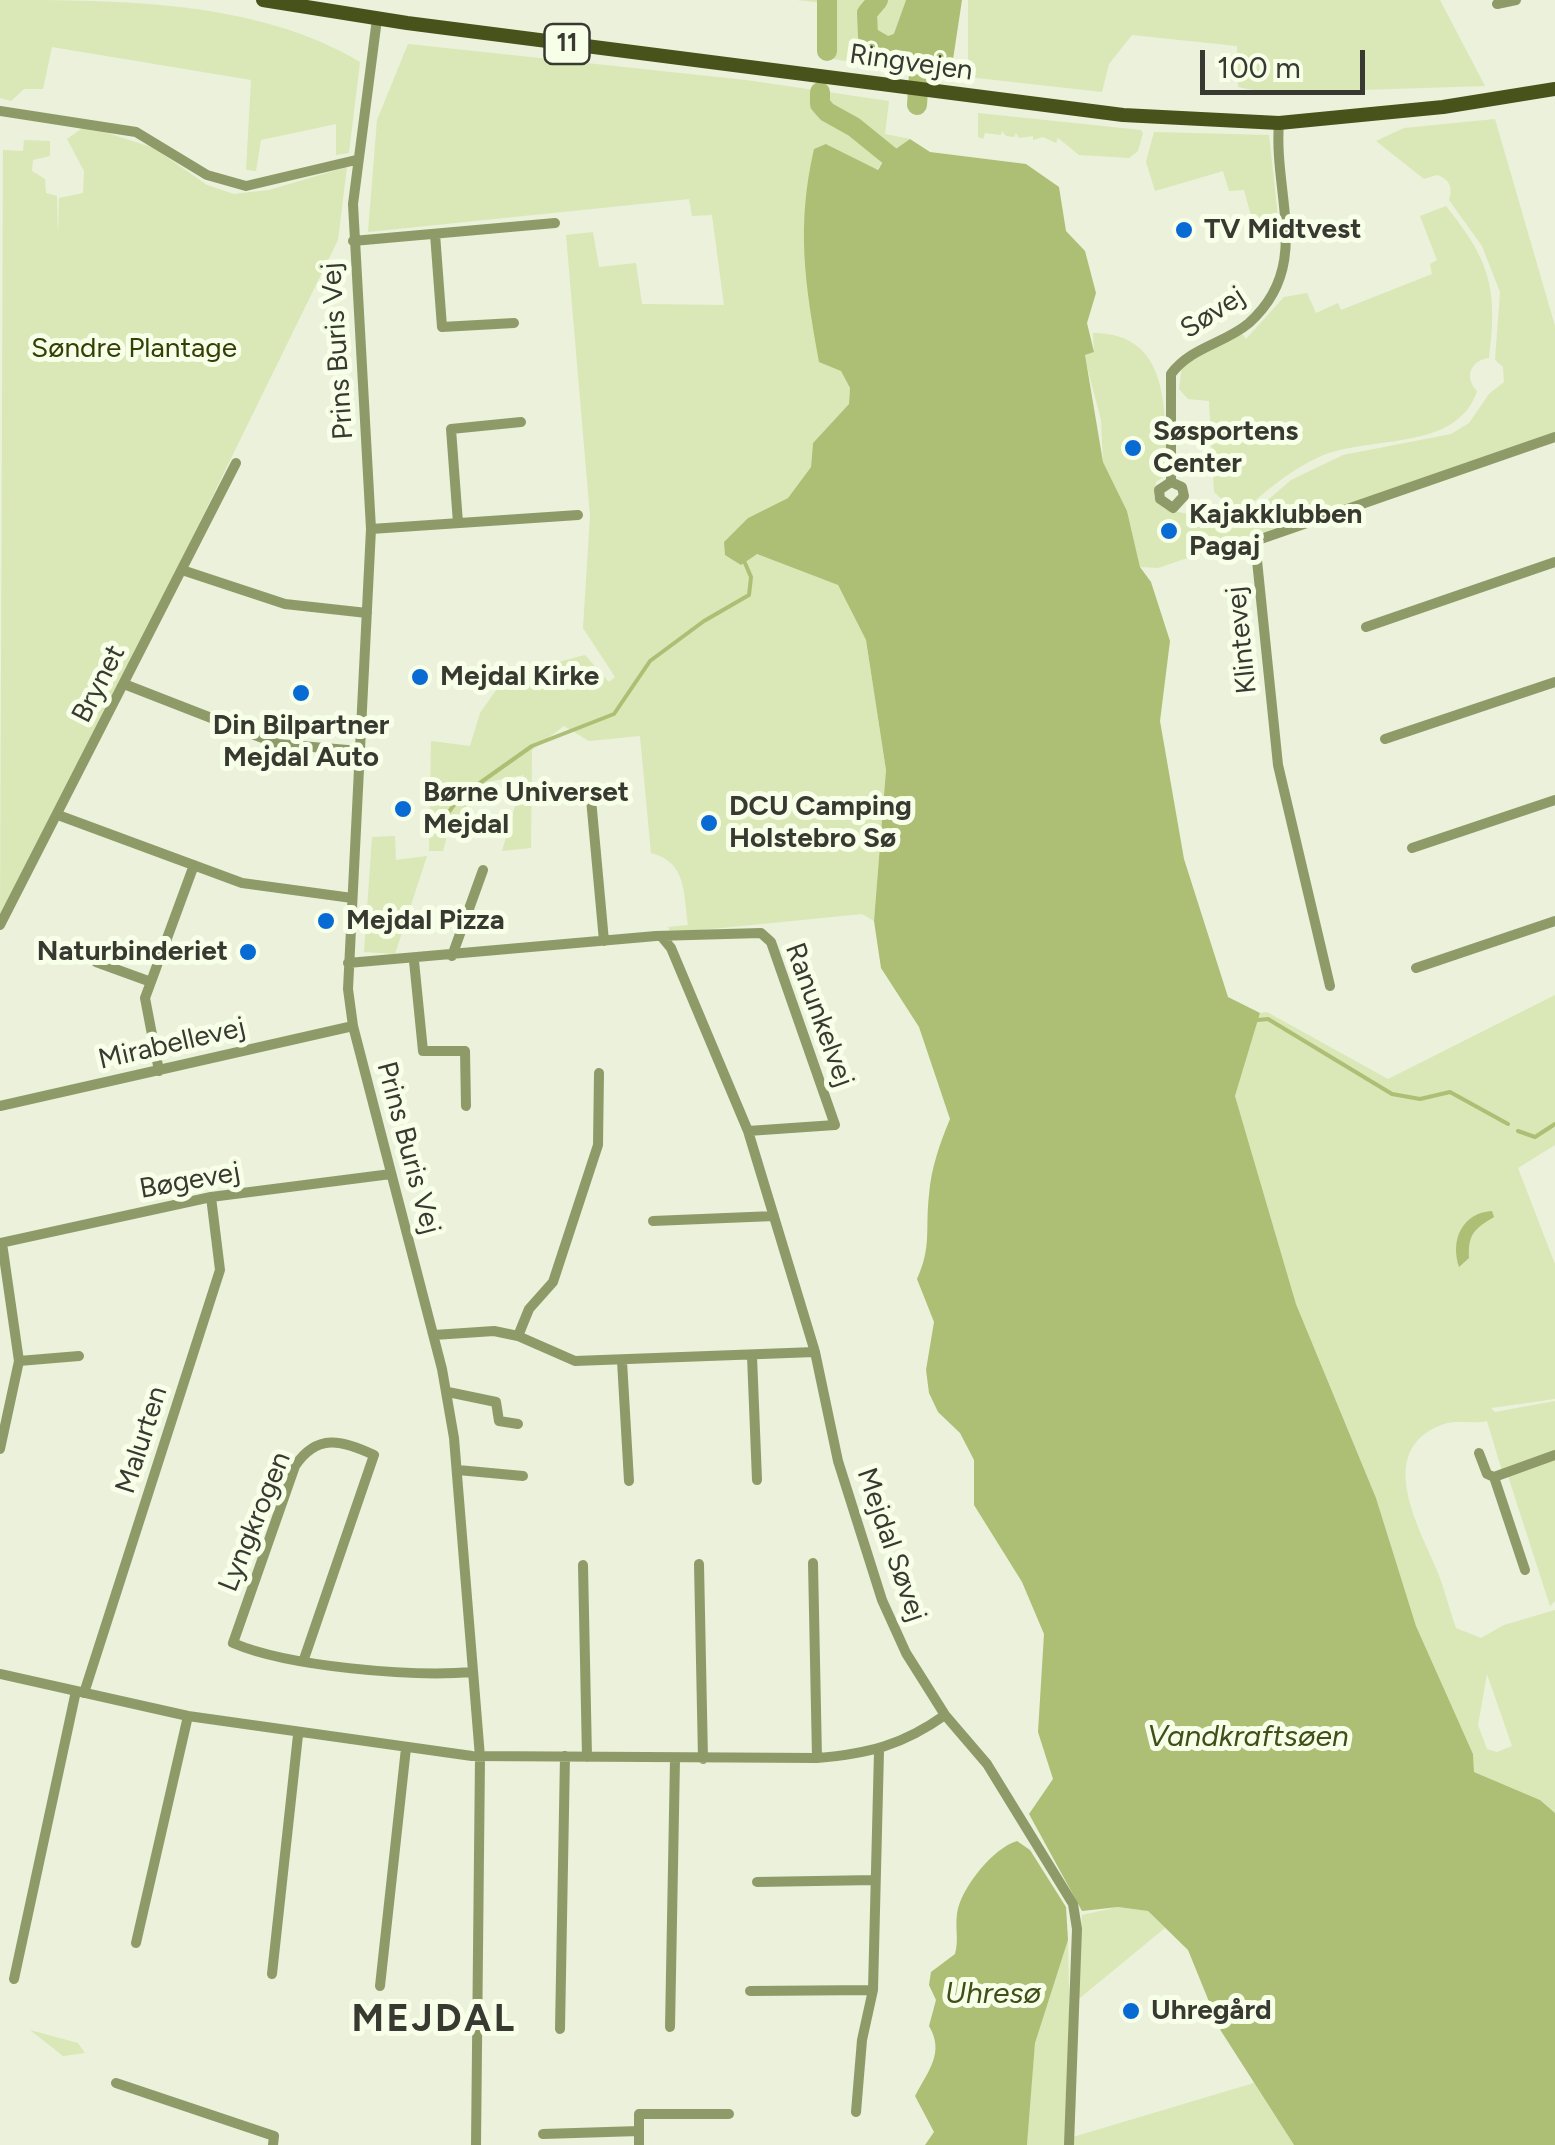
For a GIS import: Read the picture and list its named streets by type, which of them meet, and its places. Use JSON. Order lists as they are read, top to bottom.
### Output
{
  "streets": {
    "main road": ["11", "Ringvejen"],
    "street": [
      "Søvej",
      "Prins Buris Vej",
      "Klintevej",
      "Brynet",
      "Ranunkelvej",
      "Mirabellevej",
      "Bøgevej",
      "Malurten",
      "Lyngkrogen",
      "Mejdal Søvej"
    ]
  },
  "crossings": [
    ["Ringvejen", "Søvej"],
    ["Ringvejen", "Prins Buris Vej"],
    ["Prins Buris Vej", "Mirabellevej"],
    ["Prins Buris Vej", "Bøgevej"],
    ["Prins Buris Vej", "Lyngkrogen"],
    ["Ranunkelvej", "Mejdal Søvej"],
    ["Bøgevej", "Malurten"]
  ],
  "districts": ["MEJDAL"],
  "water": ["Vandkraftsøen", "Uhresø"],
  "parks": ["Søndre Plantage"],
  "places": [
    "TV Midtvest",
    "Søsportens Center",
    "Kajakklubben Pagaj",
    "Mejdal Kirke",
    "Din Bilpartner Mejdal Auto",
    "Børne Universet Mejdal",
    "DCU Camping Holstebro Sø",
    "Mejdal Pizza",
    "Naturbinderiet",
    "Uhregård"
  ],
  "scale_bar": "100 m"
}
